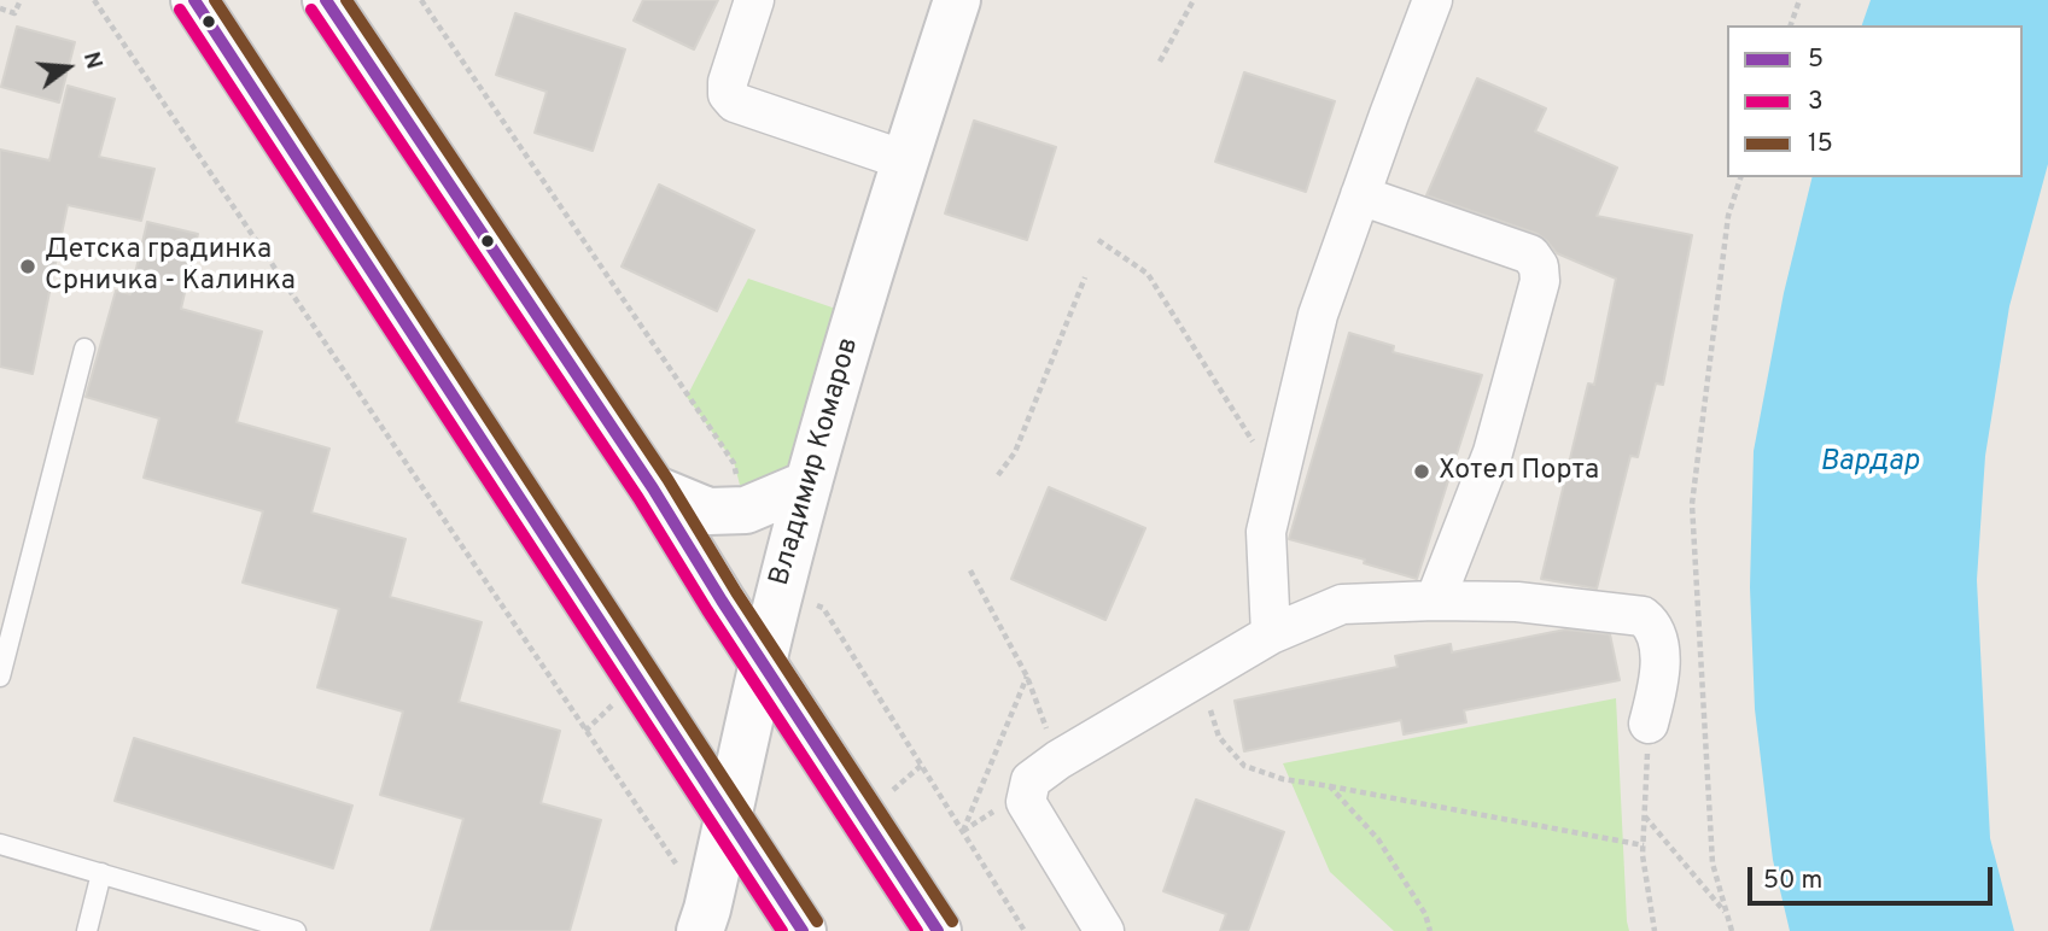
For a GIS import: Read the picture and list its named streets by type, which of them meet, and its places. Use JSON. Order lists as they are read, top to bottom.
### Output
{
  "streets": {
    "street": ["Владимир Комаров"]
  },
  "water": ["Вардар"],
  "places": ["Детска градинка Срничка - Калинка", "Хотел Порта"],
  "lines": ["transit line 5", "transit line 15", "transit line 3"],
  "legend": ["5", "3", "15"],
  "scale_bar": "50 m",
  "north": "right"
}
